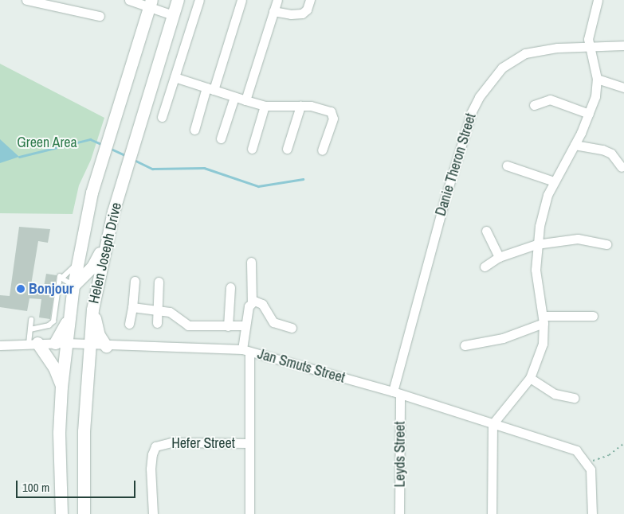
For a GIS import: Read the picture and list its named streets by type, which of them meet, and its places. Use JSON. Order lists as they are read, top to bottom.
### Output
{
  "streets": {
    "street": [
      "Danie Theron Street",
      "Helen Joseph Drive",
      "Jan Smuts Street",
      "Hefer Street",
      "Leyds Street"
    ]
  },
  "crossings": [
    ["Danie Theron Street", "Jan Smuts Street"],
    ["Danie Theron Street", "Leyds Street"],
    ["Helen Joseph Drive", "Jan Smuts Street"],
    ["Jan Smuts Street", "Leyds Street"]
  ],
  "parks": ["Green Area"],
  "places": ["Bonjour"],
  "scale_bar": "100 m"
}
